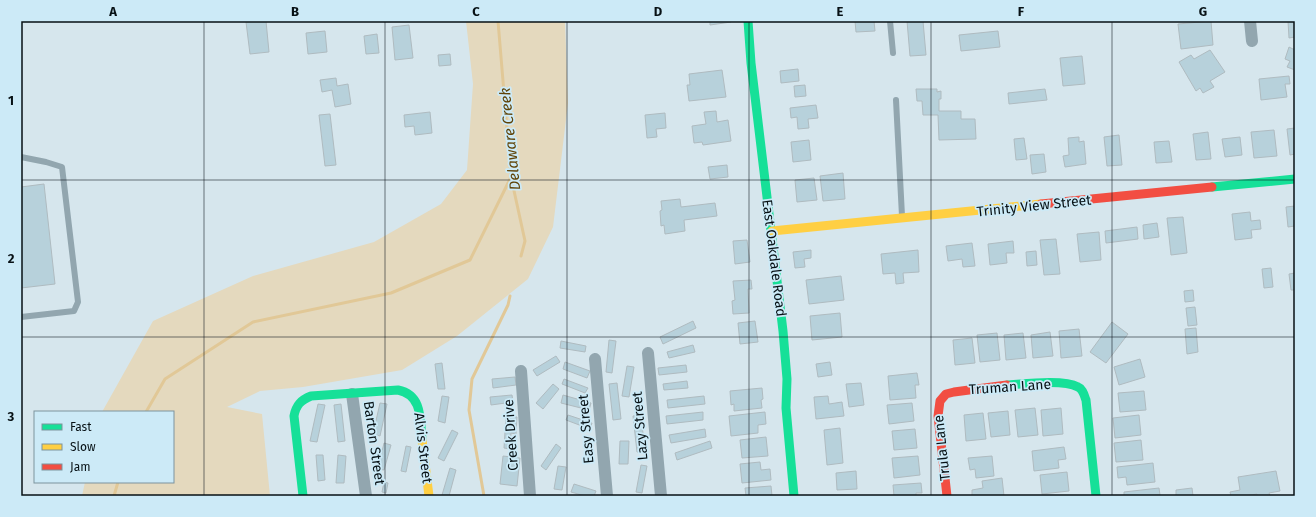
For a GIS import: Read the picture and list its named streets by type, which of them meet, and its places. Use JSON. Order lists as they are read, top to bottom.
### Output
{
  "streets": {
    "street": [
      "Trinity View Street",
      "East Oakdale Road",
      "Truman Lane",
      "Lazy Street",
      "Easy Street",
      "Creek Drive",
      "Barton Street",
      "Alvis Street",
      "Trula Lane"
    ]
  },
  "crossings": [
    ["Trinity View Street", "East Oakdale Road"],
    ["Truman Lane", "Trula Lane"],
    ["Barton Street", "Alvis Street"]
  ],
  "water": ["Delaware Creek"],
  "legend": ["Fast", "Slow", "Jam"],
  "grid": {
    "columns": [
      "A",
      "B",
      "C",
      "D",
      "E",
      "F",
      "G"
    ],
    "rows": ["1", "2", "3"]
  }
}
